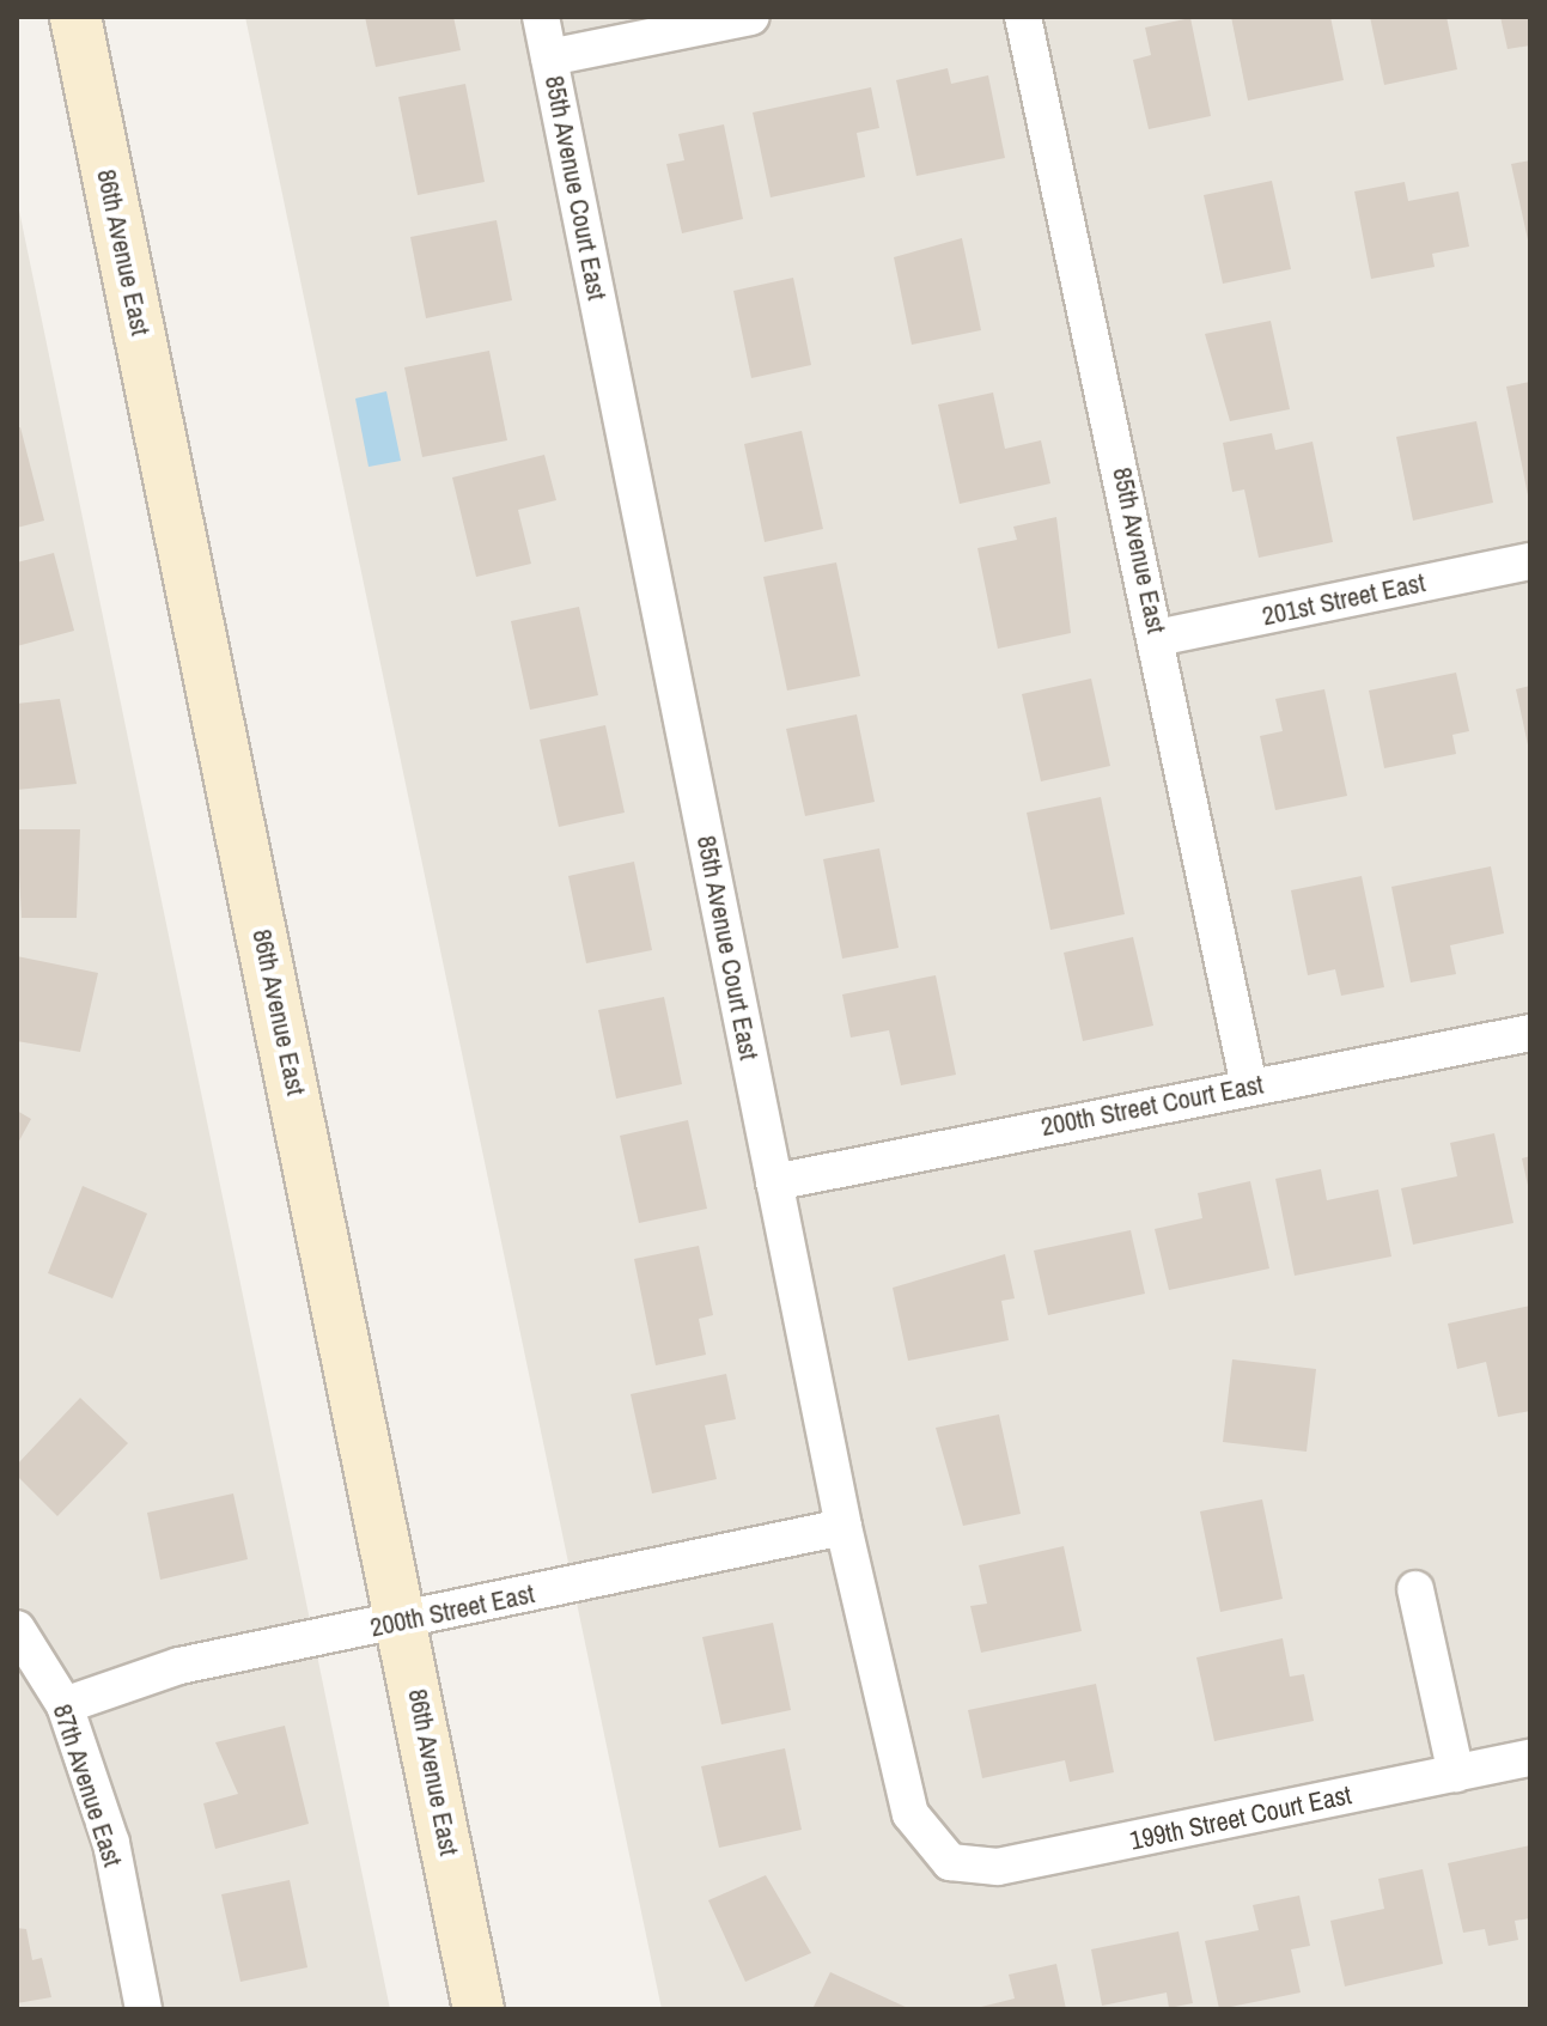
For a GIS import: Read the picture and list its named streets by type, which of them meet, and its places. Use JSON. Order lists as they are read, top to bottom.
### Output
{
  "streets": {
    "street": [
      "85th Avenue Court East",
      "86th Avenue East",
      "85th Avenue East",
      "201st Street East",
      "200th Street Court East",
      "200th Street East",
      "87th Avenue East",
      "199th Street Court East"
    ]
  },
  "crossings": [
    ["85th Avenue Court East", "200th Street Court East"],
    ["85th Avenue Court East", "200th Street East"],
    ["85th Avenue Court East", "199th Street Court East"],
    ["86th Avenue East", "200th Street East"],
    ["85th Avenue East", "201st Street East"],
    ["85th Avenue East", "200th Street Court East"],
    ["200th Street East", "87th Avenue East"]
  ]
}
